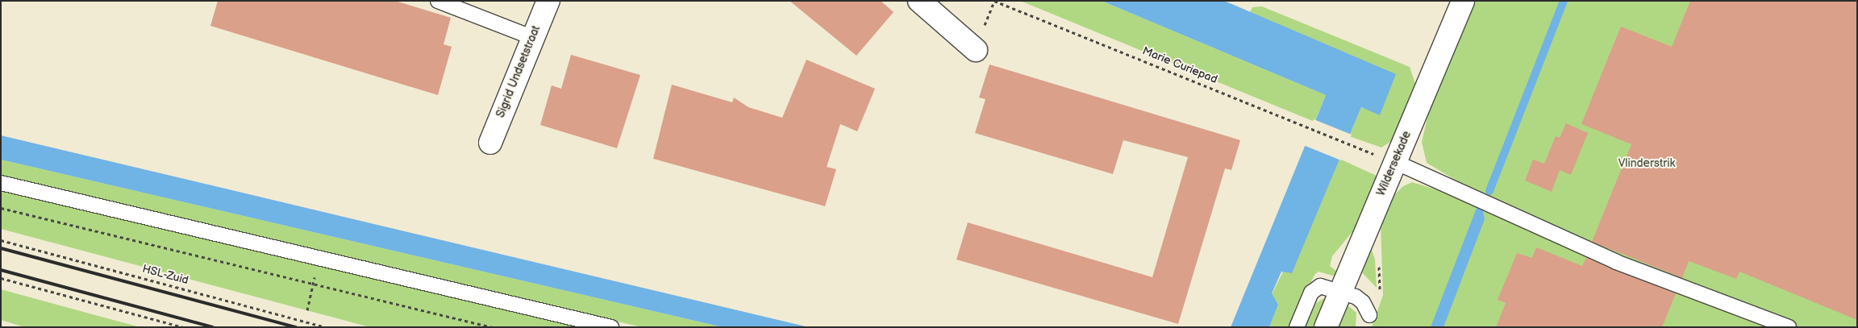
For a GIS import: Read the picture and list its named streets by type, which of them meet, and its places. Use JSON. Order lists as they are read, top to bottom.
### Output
{
  "streets": {
    "street": ["Sigrid Undsetstraat", "Wildersekade"],
    "path": ["Marie Curiepad", "HSL-Zuid"]
  },
  "parks": ["Vlinderstrik"]
}
